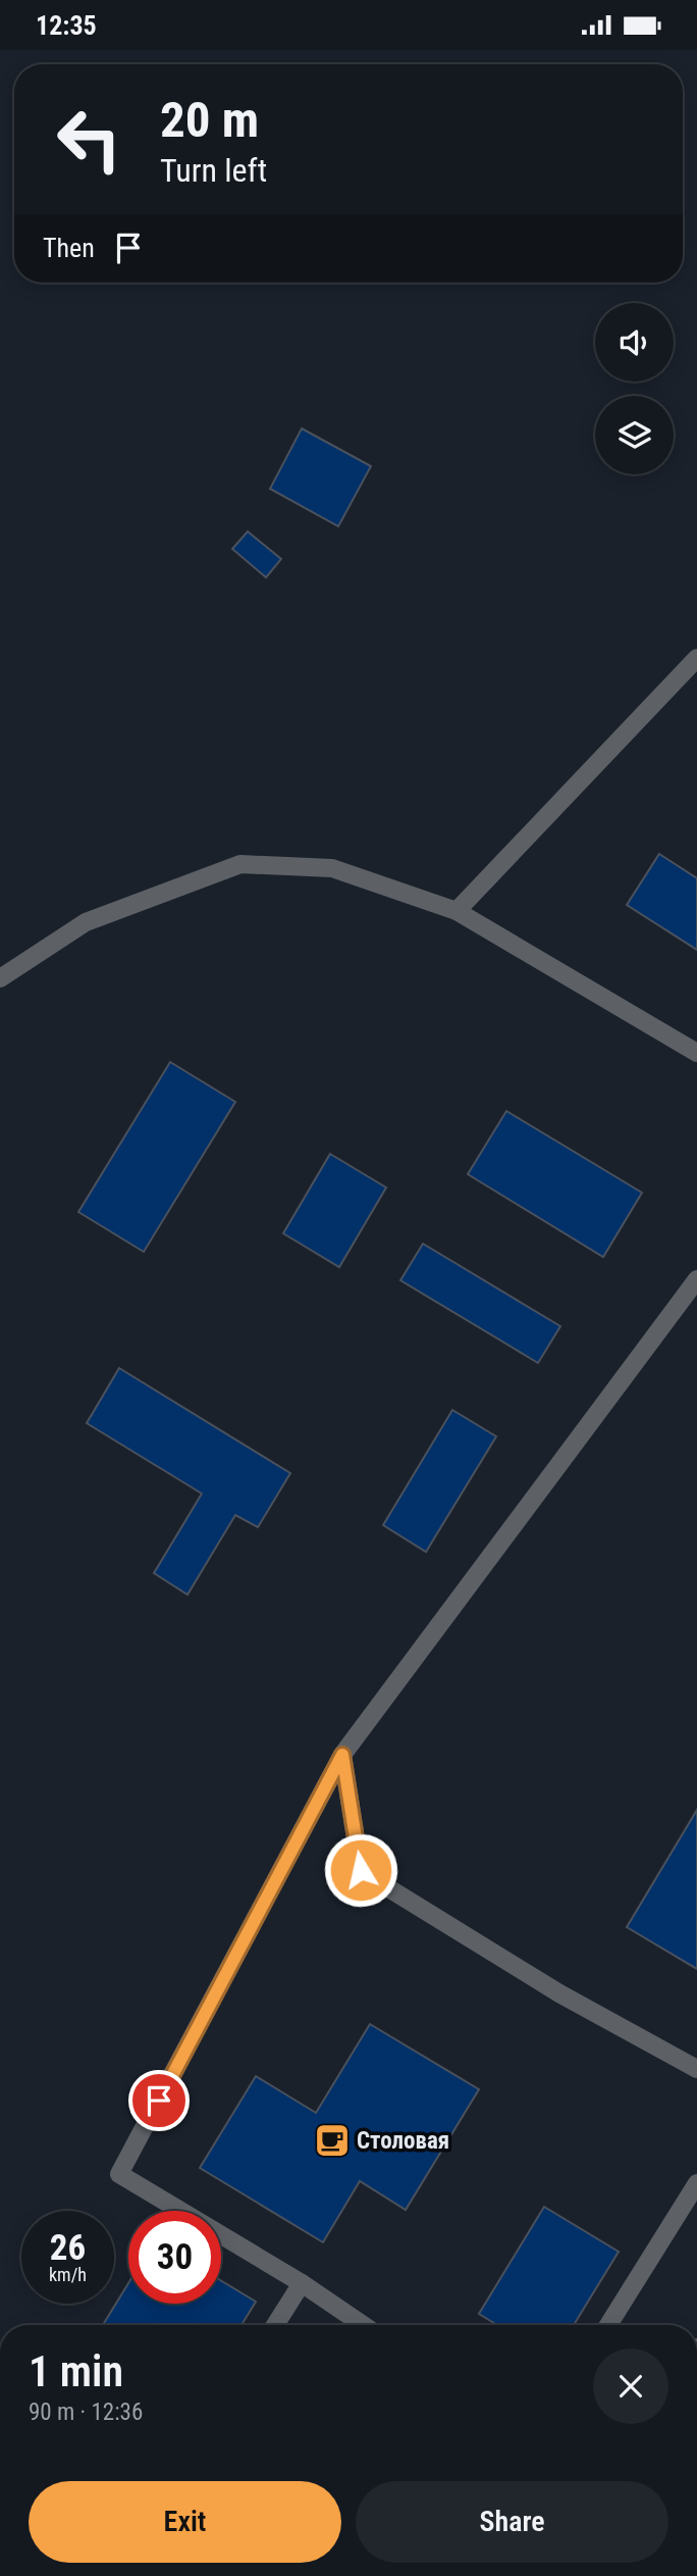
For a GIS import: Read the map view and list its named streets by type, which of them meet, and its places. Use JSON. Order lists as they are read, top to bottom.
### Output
{
  "places": {
    "cafe": ["Столовая"]
  },
  "page": {
    "status": "12:35",
    "turn": ["20 m", "Turn left"],
    "then": "Then",
    "speed": "26 km/h",
    "limit": "30",
    "heading": ["1 min", "90 m · 12:36"],
    "buttons": ["Exit", "Share"]
  }
}
